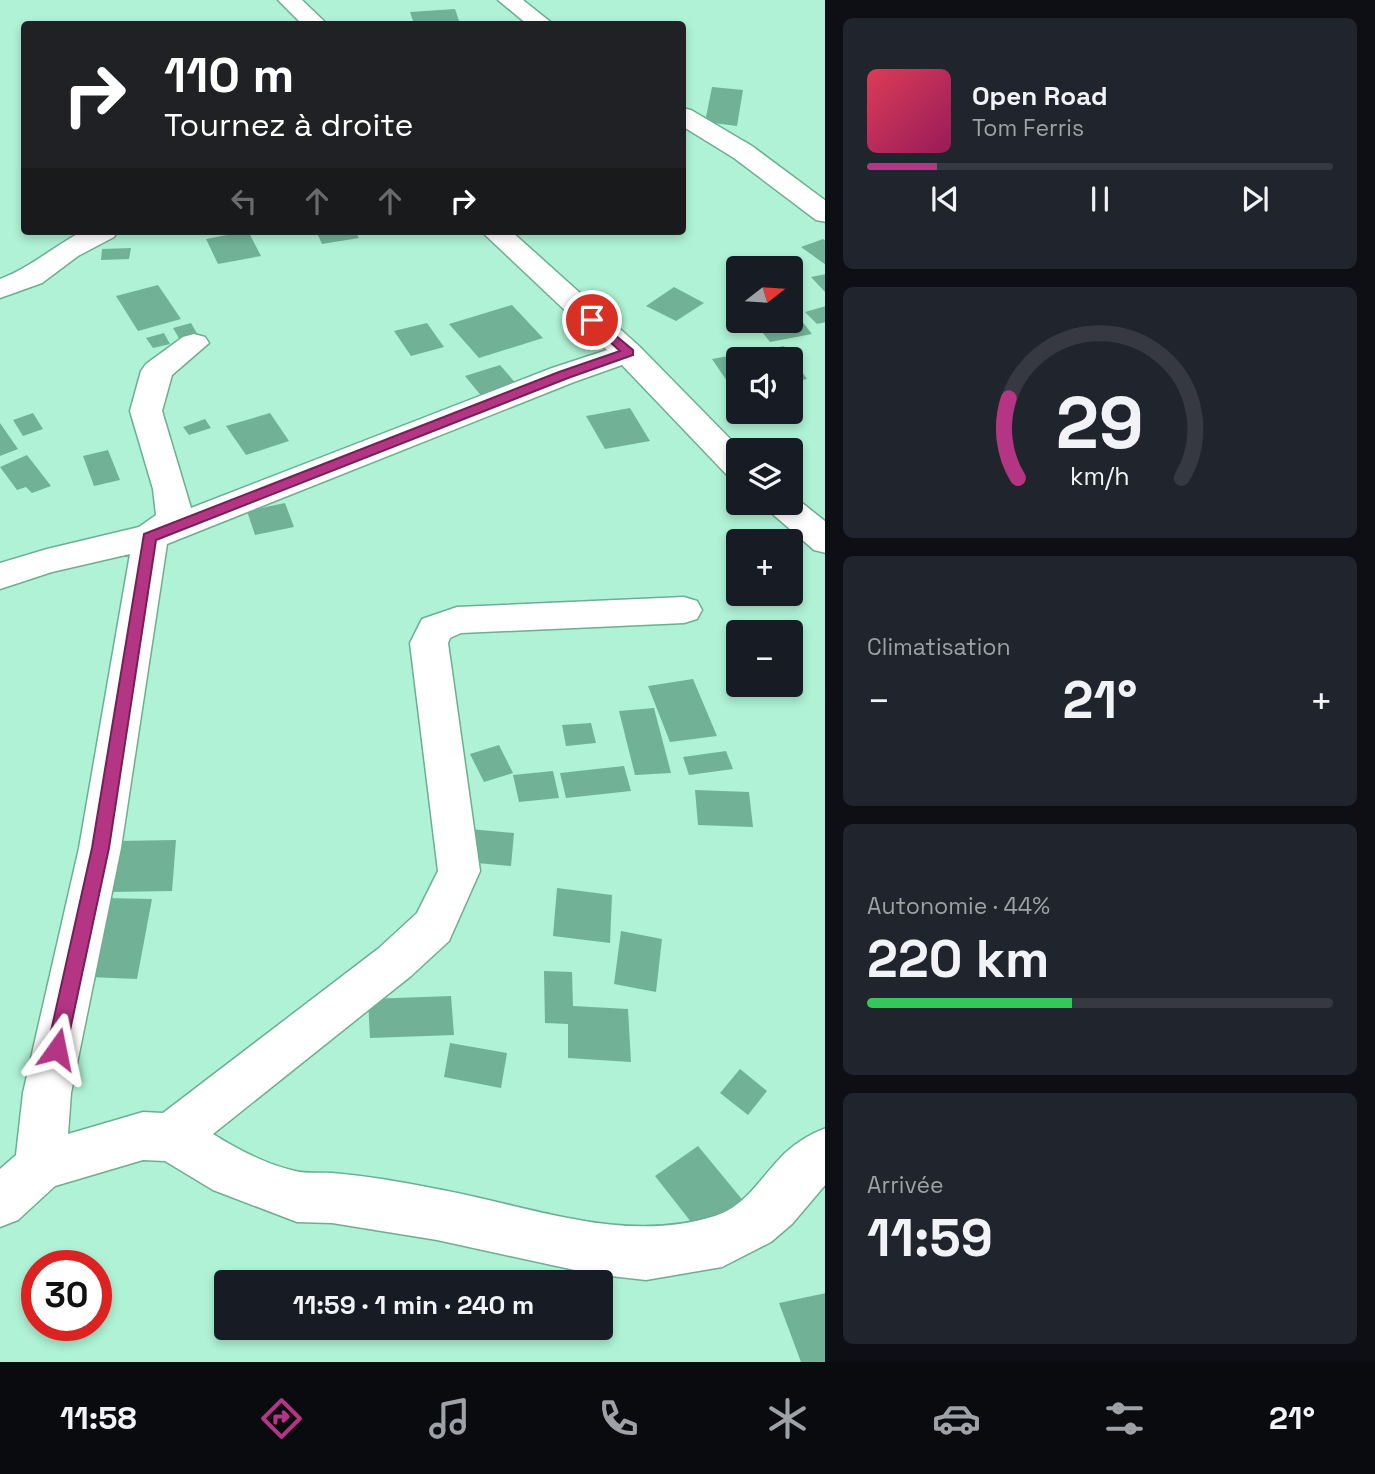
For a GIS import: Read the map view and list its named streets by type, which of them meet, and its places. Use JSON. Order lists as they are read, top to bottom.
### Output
{
  "north": "right",
  "page": {
    "turn": ["110 m", "Tournez à droite"],
    "song": ["Open Road", "Tom Ferris"],
    "map_buttons": ["+", "−"],
    "tile": [
      "Climatisation",
      ["Autonomie · 44%", "220 km"],
      ["Arrivée", "11:59"]
    ],
    "heat": ["−", "21°", "+"],
    "limit": "30",
    "trip": "11:59 · 1 min · 240 m",
    "tabs": ["11:58", "21°"],
    "gauge": ["29", "km/h"]
  }
}
